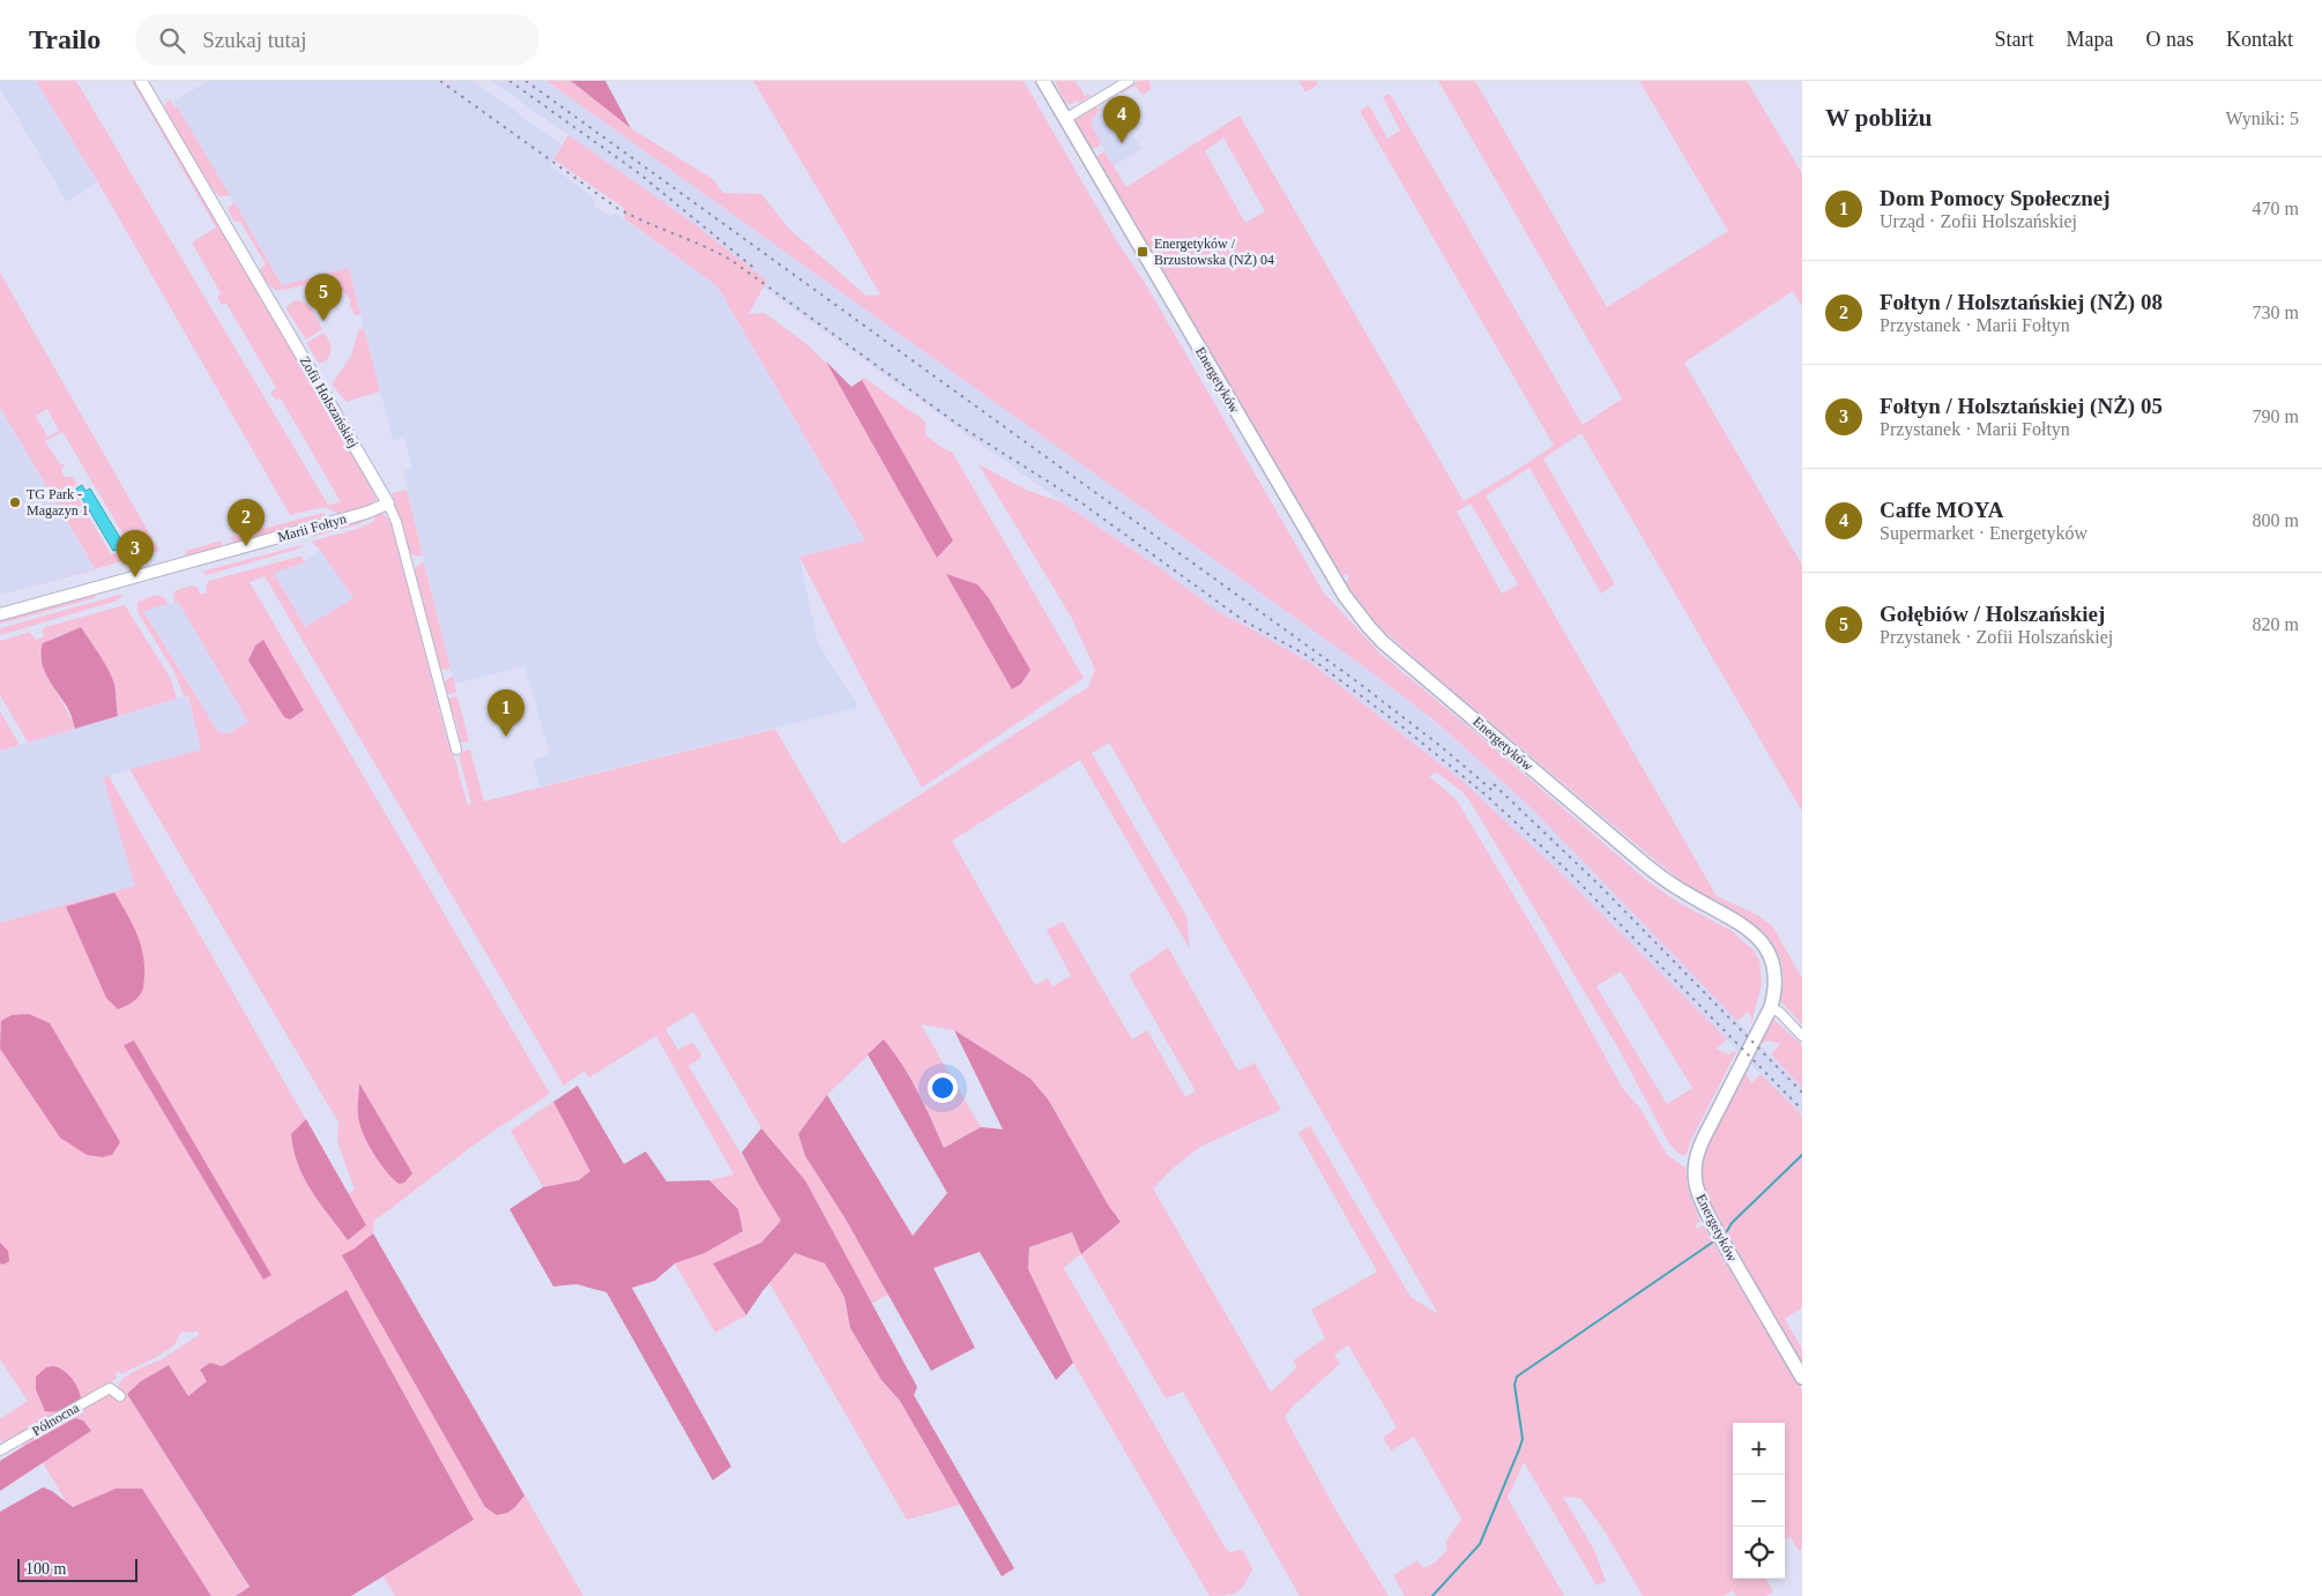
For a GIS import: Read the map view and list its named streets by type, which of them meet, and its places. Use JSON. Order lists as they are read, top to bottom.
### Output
{
  "streets": {
    "main road": ["Energetyków"],
    "street": ["Zofii Holszańskiej", "Marii Fołtyn", "Północna"]
  },
  "crossings": [
    ["Zofii Holszańskiej", "Marii Fołtyn"]
  ],
  "places": {
    "transit": ["Energetyków / Brzustowska (NŻ) 04"],
    "other": ["TG Park - Magazyn 1"]
  },
  "scale_bar": "100 m",
  "page": {
    "header": "Trailo",
    "search": "Szukaj tutaj",
    "nav": [
      "Start",
      "Mapa",
      "O nas",
      "Kontakt"
    ],
    "heading": ["W pobliżu", "Wyniki: 5"],
    "pins": [
      "4",
      "5",
      "2",
      "3",
      "1"
    ],
    "list": [
      {
        "mark": "1",
        "name": "Dom Pomocy Społecznej",
        "note": "Urząd · Zofii Holszańskiej",
        "value": "470 m"
      },
      {
        "mark": "2",
        "name": "Fołtyn / Holsztańskiej (NŻ) 08",
        "note": "Przystanek · Marii Fołtyn",
        "value": "730 m"
      },
      {
        "mark": "3",
        "name": "Fołtyn / Holsztańskiej (NŻ) 05",
        "note": "Przystanek · Marii Fołtyn",
        "value": "790 m"
      },
      {
        "mark": "4",
        "name": "Caffe MOYA",
        "note": "Supermarket · Energetyków",
        "value": "800 m"
      },
      {
        "mark": "5",
        "name": "Gołębiów / Holszańskiej",
        "note": "Przystanek · Zofii Holszańskiej",
        "value": "820 m"
      }
    ],
    "map_buttons": ["+", "−"],
    "scale": "100 m"
  }
}
